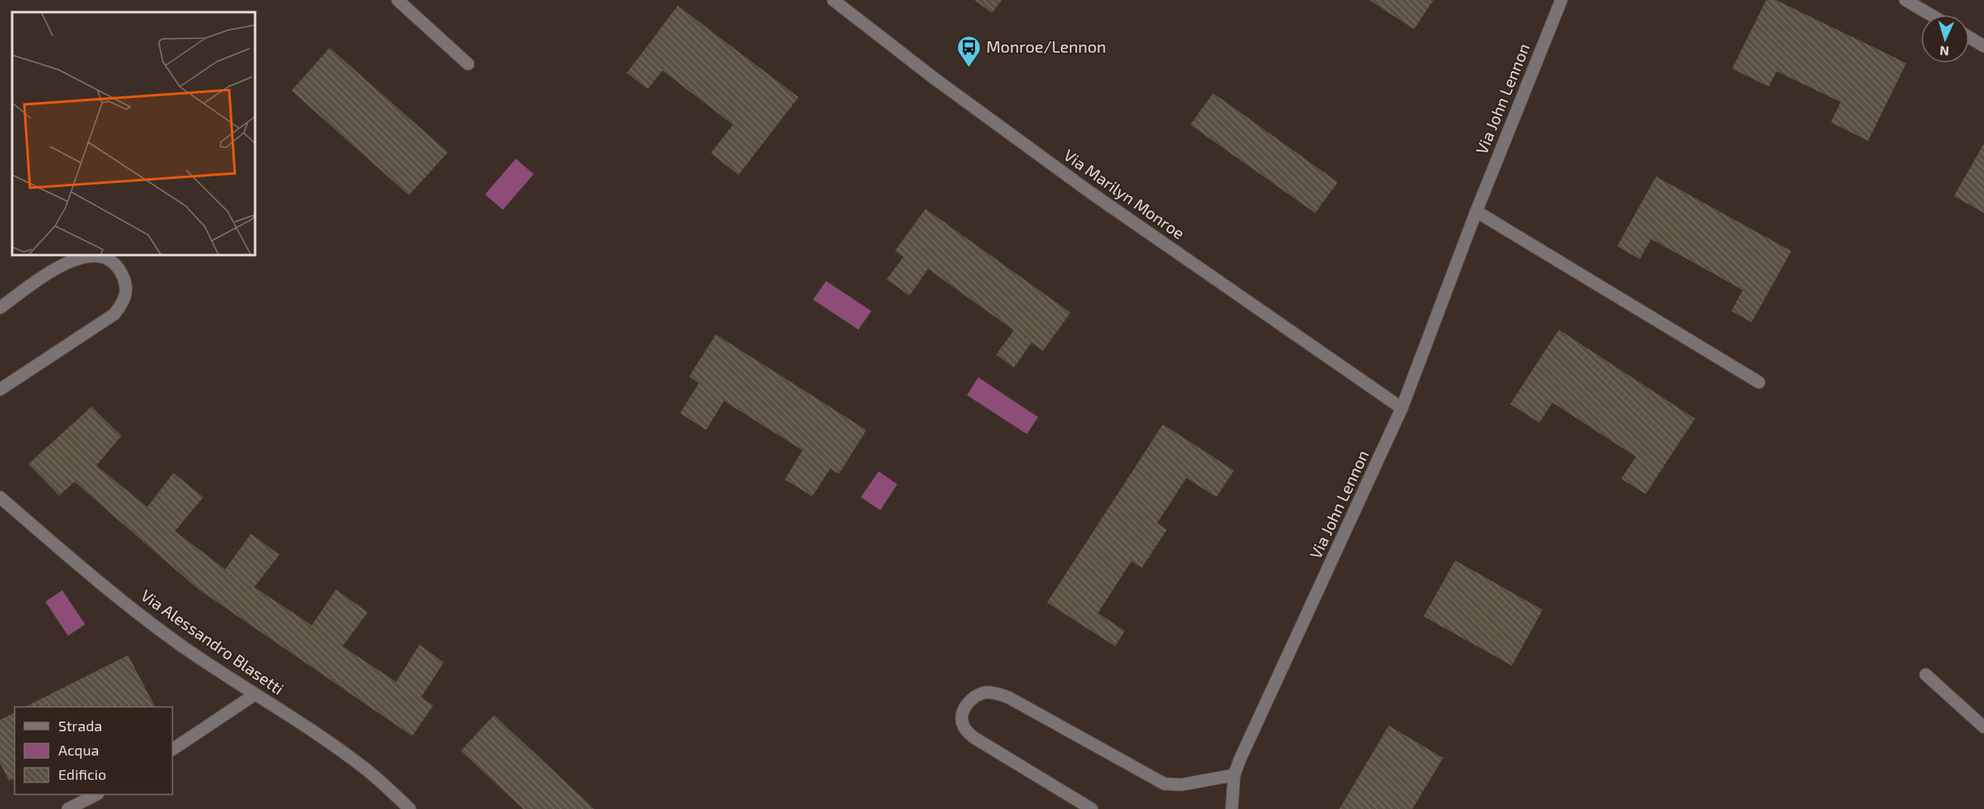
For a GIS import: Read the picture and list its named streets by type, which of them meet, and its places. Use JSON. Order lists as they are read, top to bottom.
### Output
{
  "streets": {
    "street": ["Via John Lennon", "Via Marilyn Monroe", "Via Alessandro Blasetti"]
  },
  "crossings": [
    ["Via John Lennon", "Via Marilyn Monroe"]
  ],
  "places": {
    "bus stop": ["Monroe/Lennon"]
  },
  "legend": ["Strada", "Acqua", "Edificio"],
  "north": "bottom"
}
